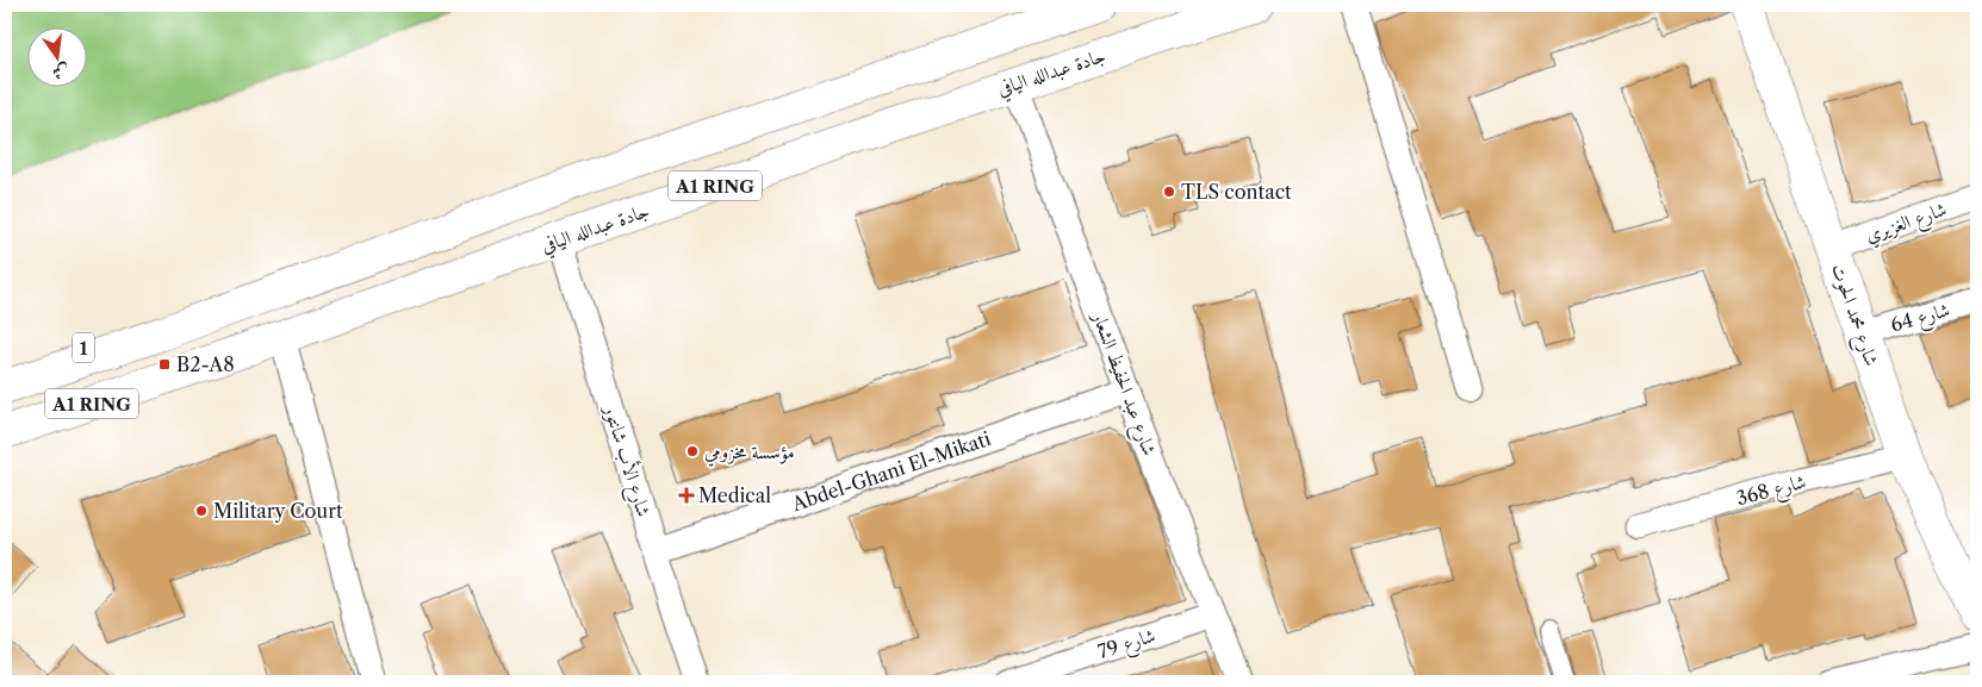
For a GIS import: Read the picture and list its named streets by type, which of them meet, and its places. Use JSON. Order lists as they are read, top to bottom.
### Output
{
  "streets": {
    "main road": [
      "جادة عبدالله اليافي",
      "A1 RING",
      "شارع محمد الحوت",
      "1"
    ],
    "street": [
      "شارع الغزيري",
      "شارع 64",
      "شارع عبد الحفيظ الشعار",
      "شارع الأب شانتور",
      "Abdel-Ghani El-Mikati",
      "شارع 368",
      "شارع 79"
    ]
  },
  "crossings": [
    ["جادة عبدالله اليافي", "شارع عبد الحفيظ الشعار"],
    ["جادة عبدالله اليافي", "شارع الأب شانتور"],
    ["A1 RING", "1"],
    ["شارع الغزيري", "شارع محمد الحوت"],
    ["شارع محمد الحوت", "شارع 64"],
    ["شارع محمد الحوت", "شارع 368"],
    ["شارع عبد الحفيظ الشعار", "Abdel-Ghani El-Mikati"],
    ["شارع عبد الحفيظ الشعار", "شارع 79"],
    ["شارع الأب شانتور", "Abdel-Ghani El-Mikati"]
  ],
  "places": {
    "other": ["TLS contact", "مؤسسة مخزومي", "Military Court"],
    "transit": ["B2-A8"],
    "health": ["Medical"]
  },
  "north": "bottom"
}
